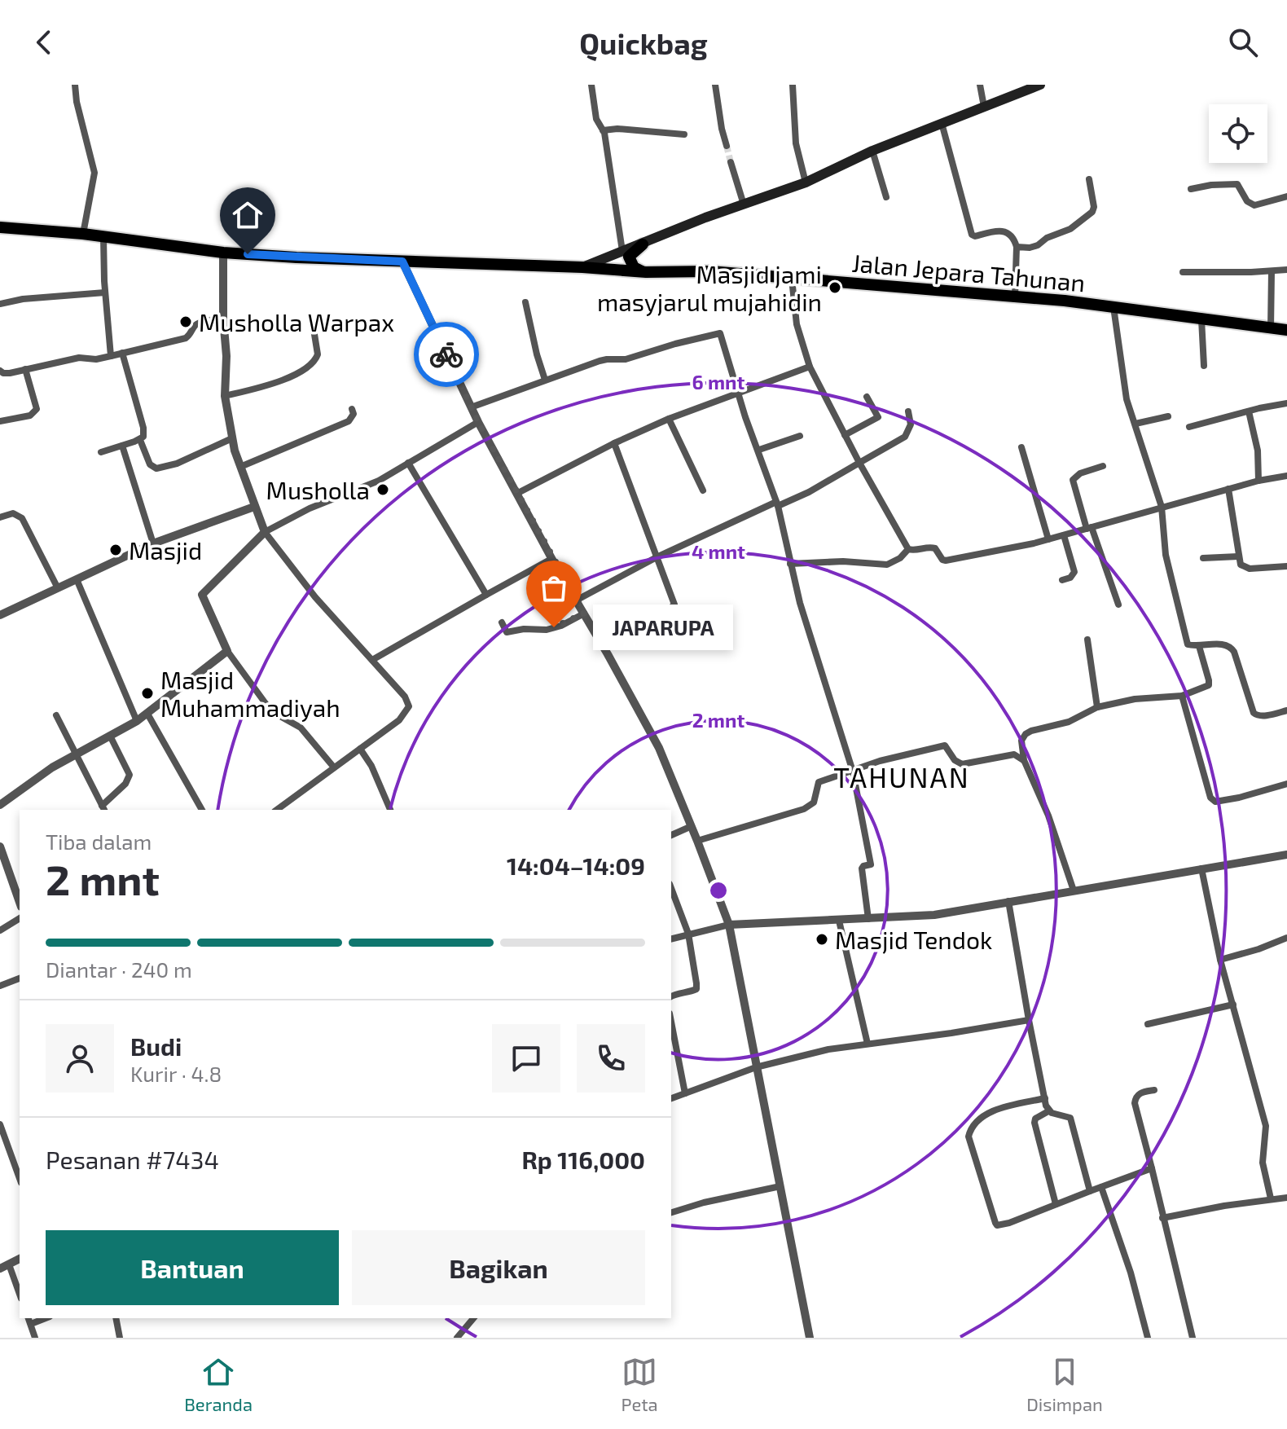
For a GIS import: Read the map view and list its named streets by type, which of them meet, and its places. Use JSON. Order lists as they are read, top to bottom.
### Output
{
  "streets": {
    "highway": ["Jalan Jepara Tahunan"]
  },
  "districts": ["TAHUNAN"],
  "places": [
    "Masjid jami masyjarul mujahidin",
    "Musholla Warpax",
    "Musholla",
    "Masjid",
    "JAPARUPA",
    "Masjid Muhammadiyah",
    "Masjid Tendok"
  ],
  "page": {
    "header": "Quickbag",
    "bubble": "JAPARUPA",
    "heading": ["2 mnt", "Tiba dalam", "14:04–14:09"],
    "panel": [
      "Budi",
      "Kurir · 4.8",
      "Pesanan #7434",
      "Rp 116,000"
    ],
    "bar": "Diantar · 240 m",
    "buttons": ["Bantuan", "Bagikan"],
    "tabs": ["Beranda", "Peta", "Disimpan"]
  },
  "rings": ["6 mnt", "4 mnt", "2 mnt"]
}
